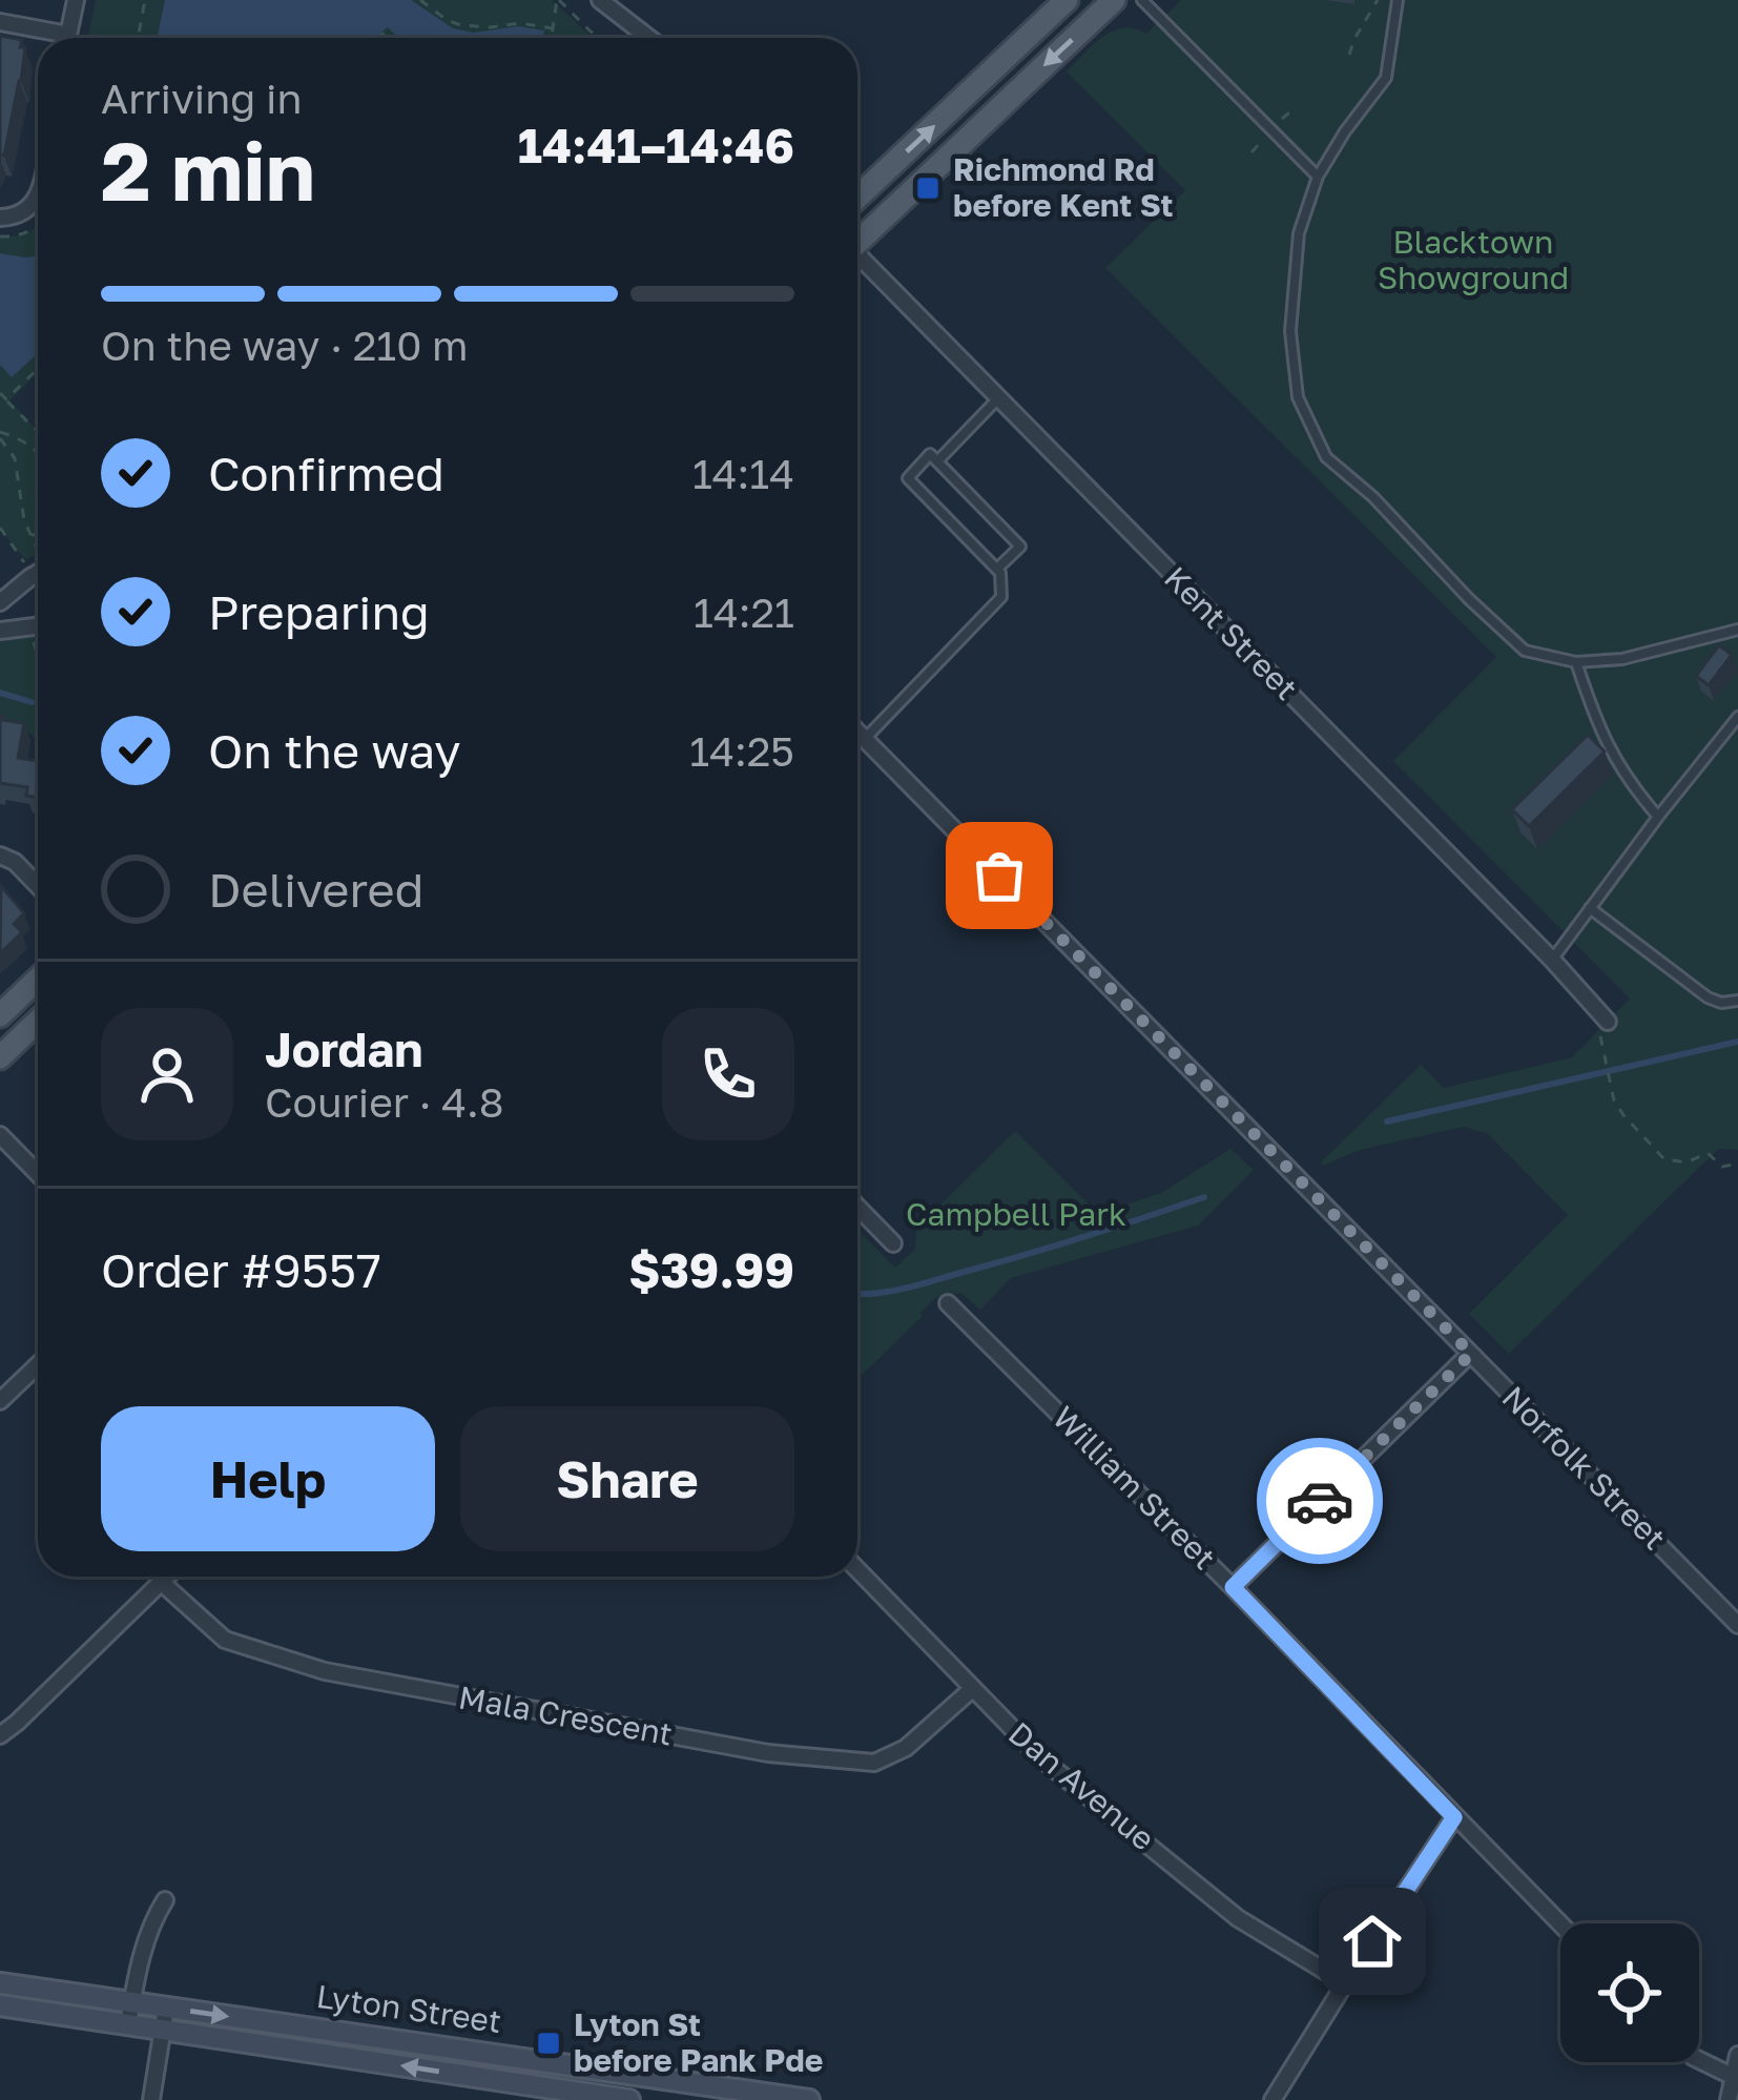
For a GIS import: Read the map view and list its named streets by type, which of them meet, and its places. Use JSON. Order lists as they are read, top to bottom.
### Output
{
  "streets": {
    "main road": ["Lyton Street"],
    "street": [
      "Kent Street",
      "Norfolk Street",
      "William Street",
      "Mala Crescent",
      "Dan Avenue"
    ]
  },
  "crossings": [
    ["Mala Crescent", "Dan Avenue"]
  ],
  "parks": ["Blacktown Showground", "Campbell Park"],
  "places": {
    "transit": ["Richmond Rd before Kent St", "Lyton St before Pank Pde"]
  },
  "page": {
    "heading": ["2 min", "Arriving in", "14:41–14:46"],
    "panel": [
      "Jordan",
      "Courier · 4.8",
      "Order #9557",
      "$39.99"
    ],
    "bar": "On the way · 210 m",
    "list": [
      ["Confirmed", "14:14"],
      ["Preparing", "14:21"],
      ["On the way", "14:25"],
      "Delivered"
    ],
    "buttons": ["Help", "Share"]
  }
}
